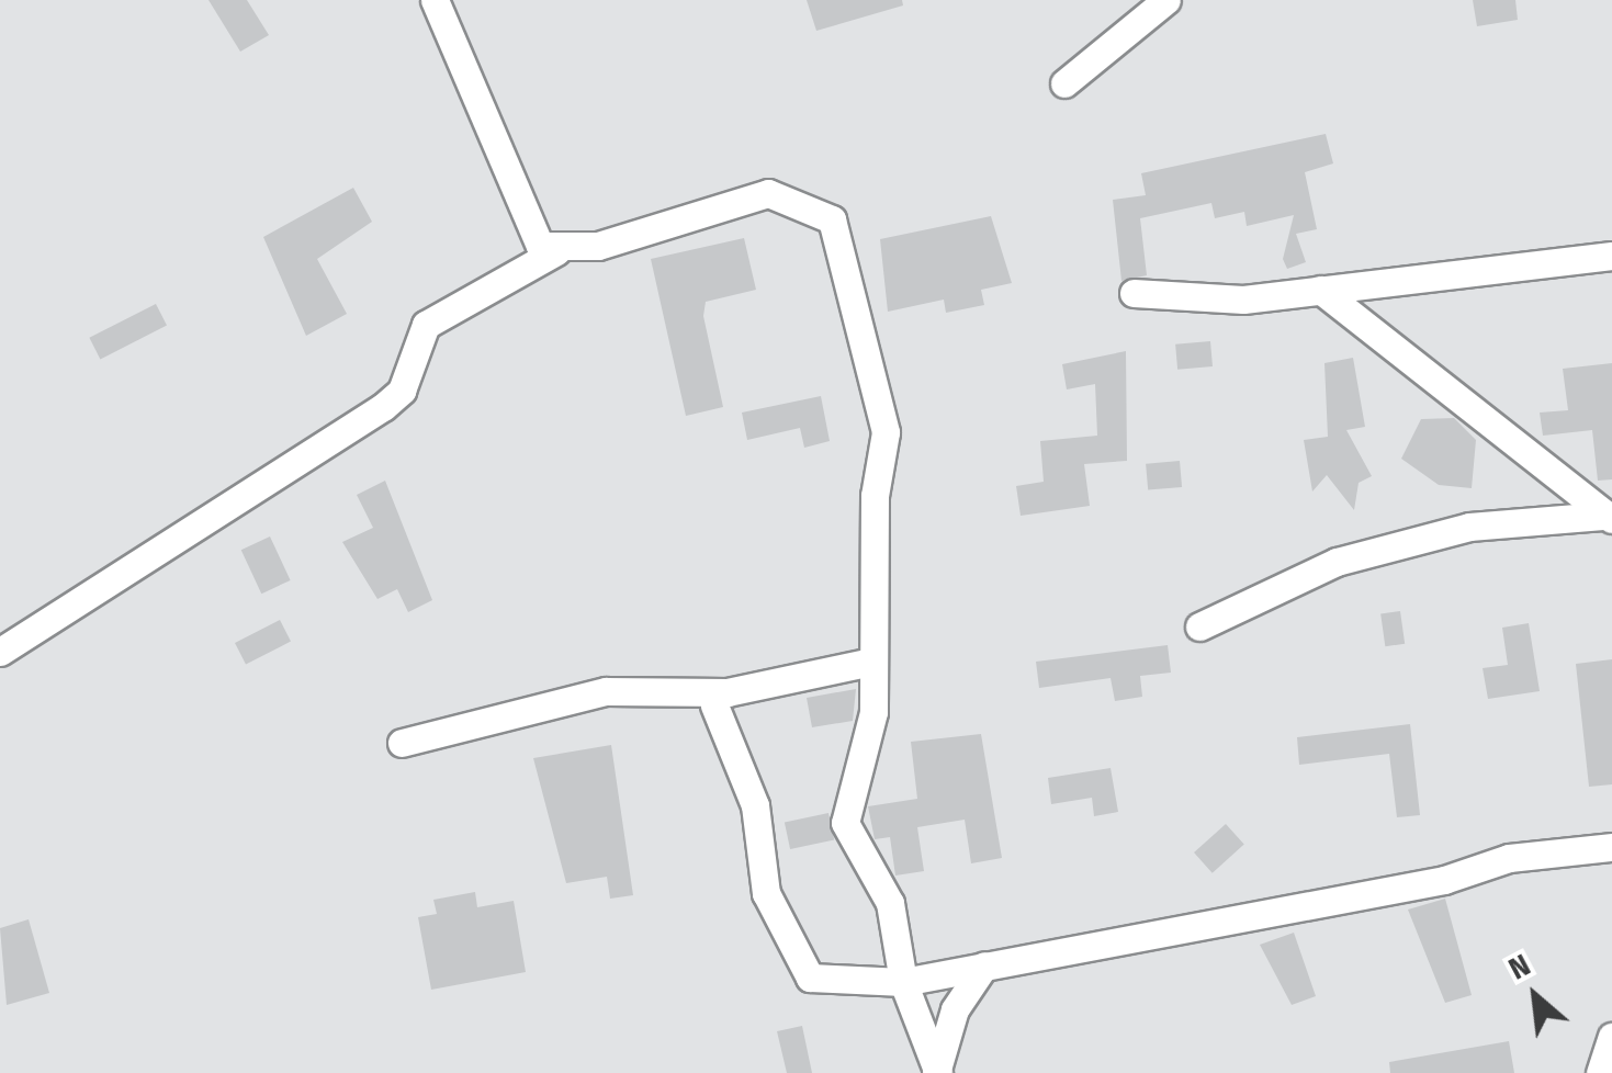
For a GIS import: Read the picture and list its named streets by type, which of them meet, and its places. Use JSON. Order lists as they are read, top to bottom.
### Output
{
  "north": "top left"
}
